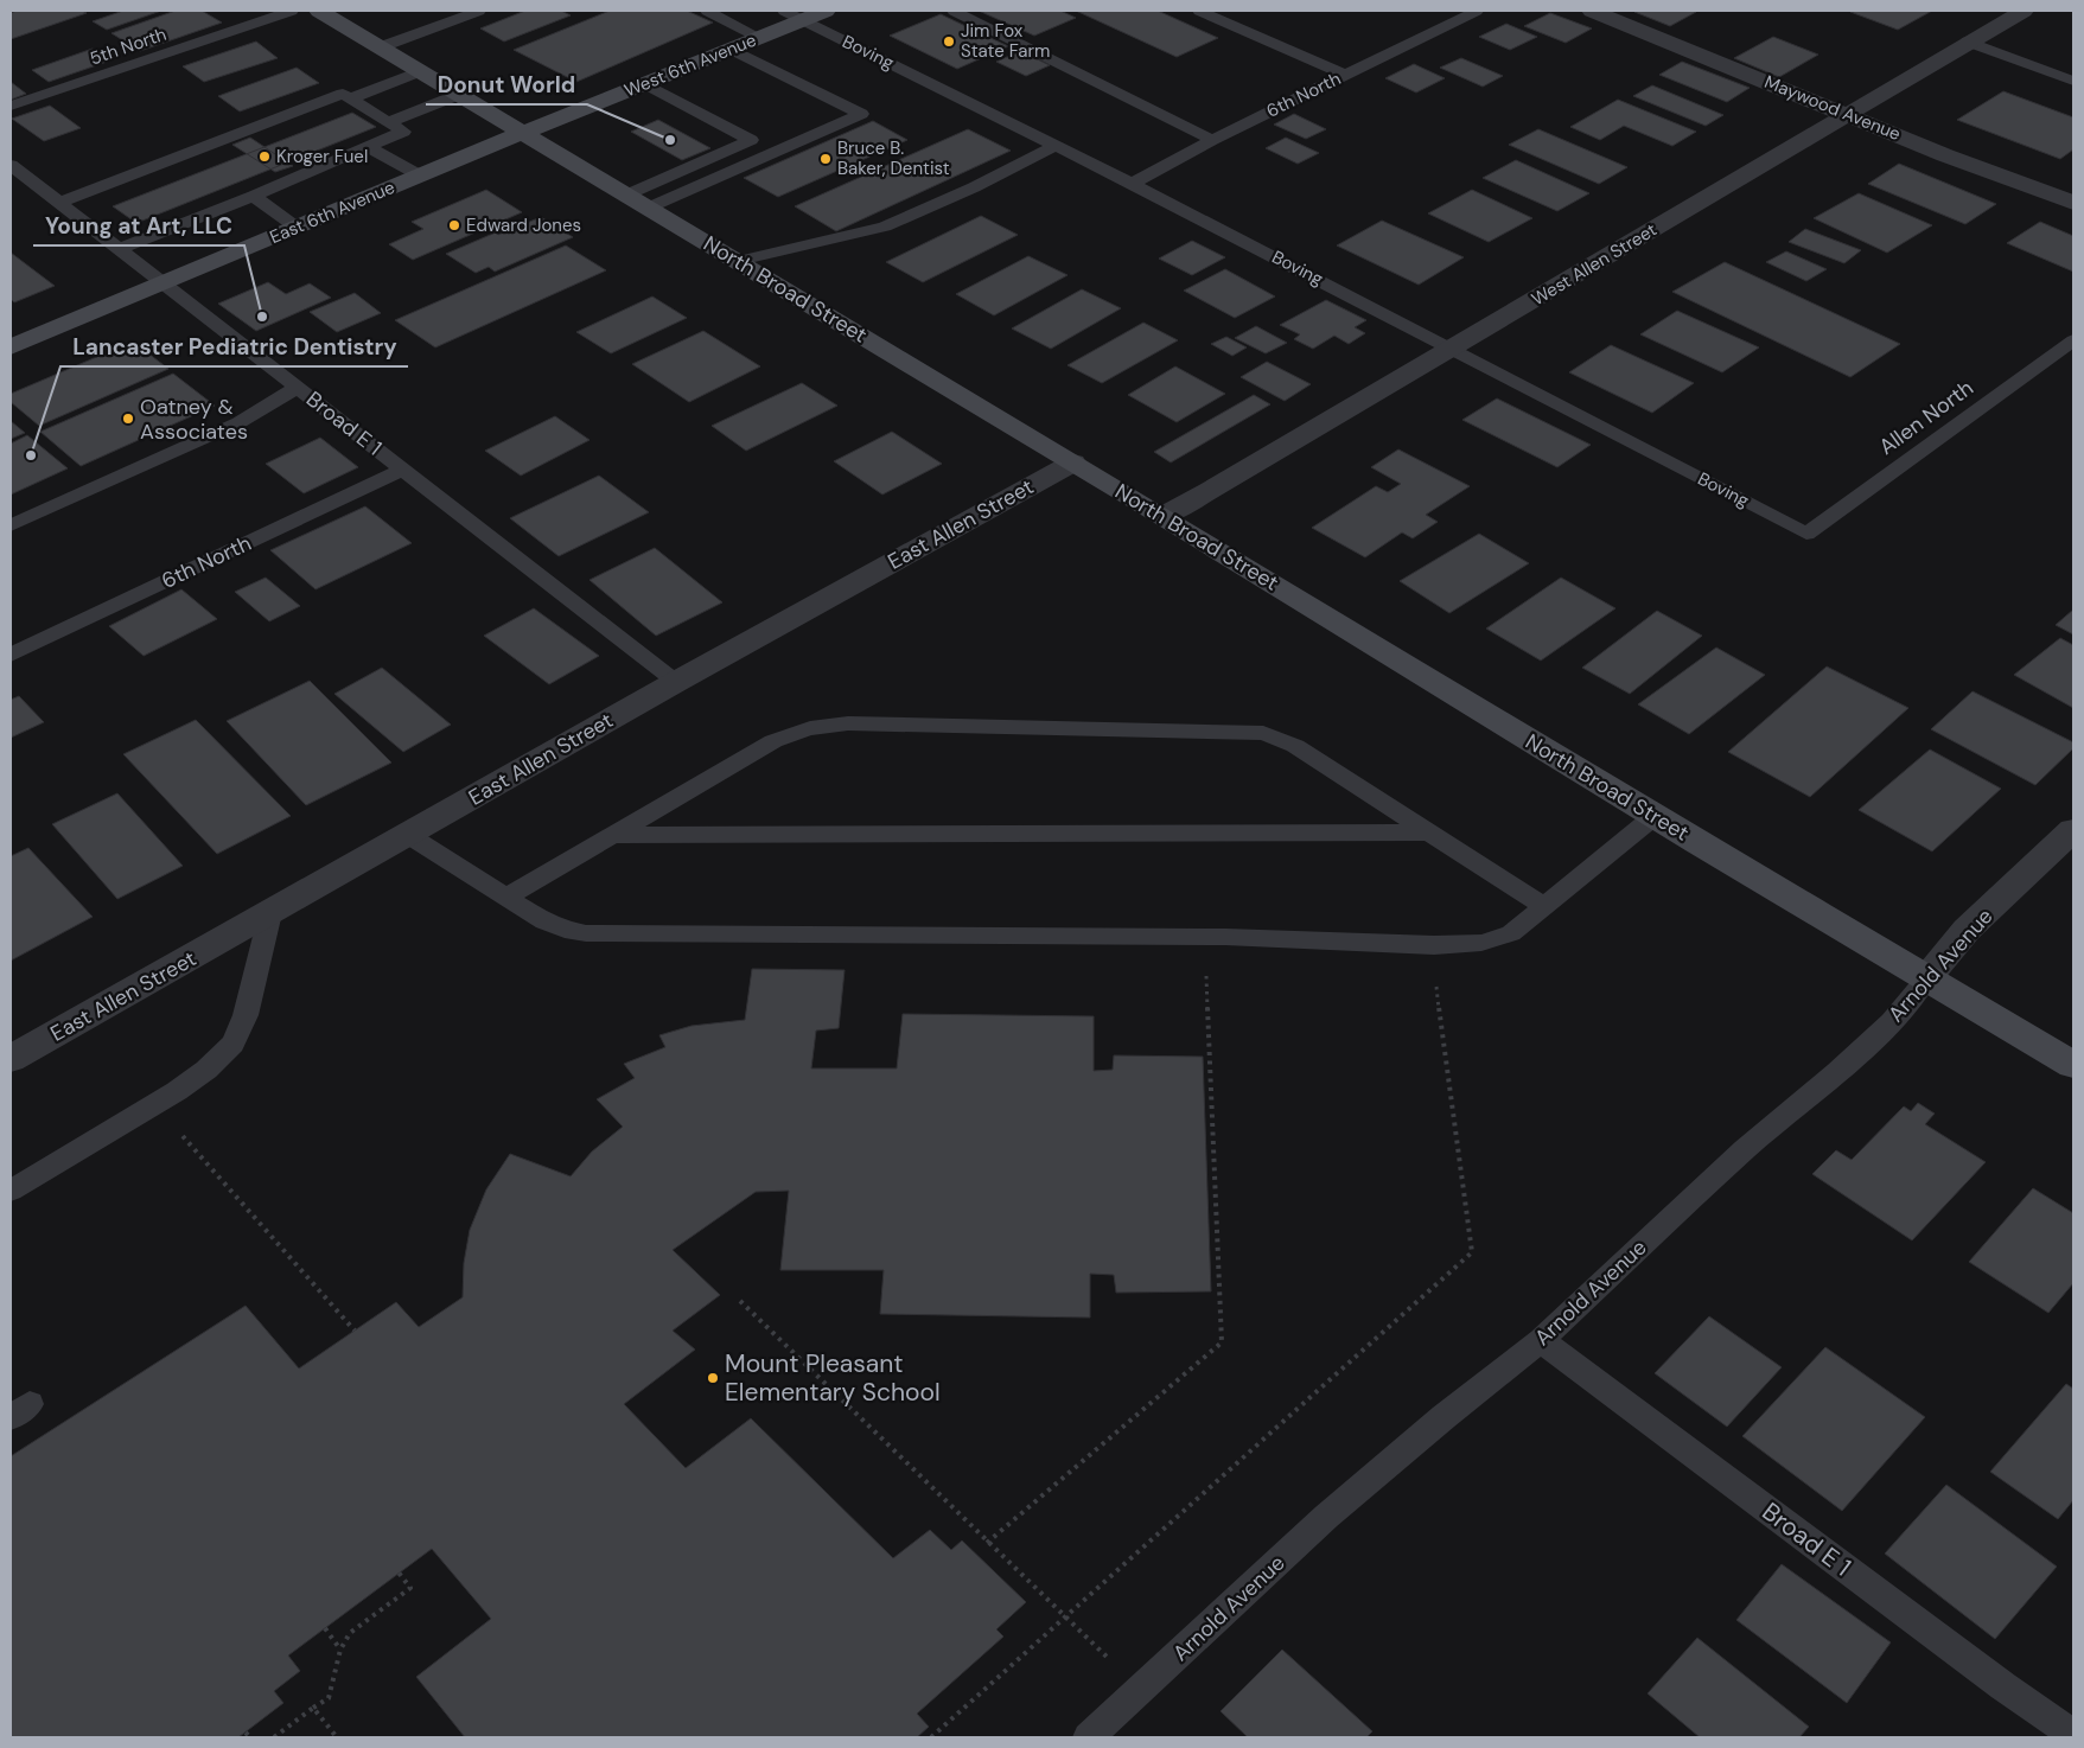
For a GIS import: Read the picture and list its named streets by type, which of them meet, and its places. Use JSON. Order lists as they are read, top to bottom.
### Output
{
  "streets": {
    "street": [
      "West 6th Avenue",
      "Maywood Avenue",
      "East 6th Avenue",
      "West Allen Street",
      "North Broad Street",
      "East Allen Street",
      "Arnold Avenue"
    ],
    "lane": [
      "5th North",
      "Boving",
      "6th North",
      "Allen North",
      "Broad E 1"
    ]
  },
  "crossings": [
    ["Boving", "West 6th Avenue"],
    ["Boving", "6th North"],
    ["Boving", "West Allen Street"],
    ["Boving", "Allen North"],
    ["West 6th Avenue", "East 6th Avenue"],
    ["West 6th Avenue", "North Broad Street"],
    ["6th North", "Broad E 1"],
    ["Maywood Avenue", "West Allen Street"],
    ["East 6th Avenue", "North Broad Street"],
    ["East 6th Avenue", "Broad E 1"],
    ["West Allen Street", "North Broad Street"],
    ["North Broad Street", "East Allen Street"],
    ["North Broad Street", "Arnold Avenue"],
    ["Broad E 1", "East Allen Street"],
    ["Broad E 1", "Arnold Avenue"]
  ],
  "places": [
    "Jim Fox State Farm",
    "Donut World",
    "Kroger Fuel",
    "Bruce B. Baker, Dentist",
    "Edward Jones",
    "Young at Art, LLC",
    "Oatney & Associates",
    "Lancaster Pediatric Dentistry",
    "Mount Pleasant Elementary School"
  ]
}
